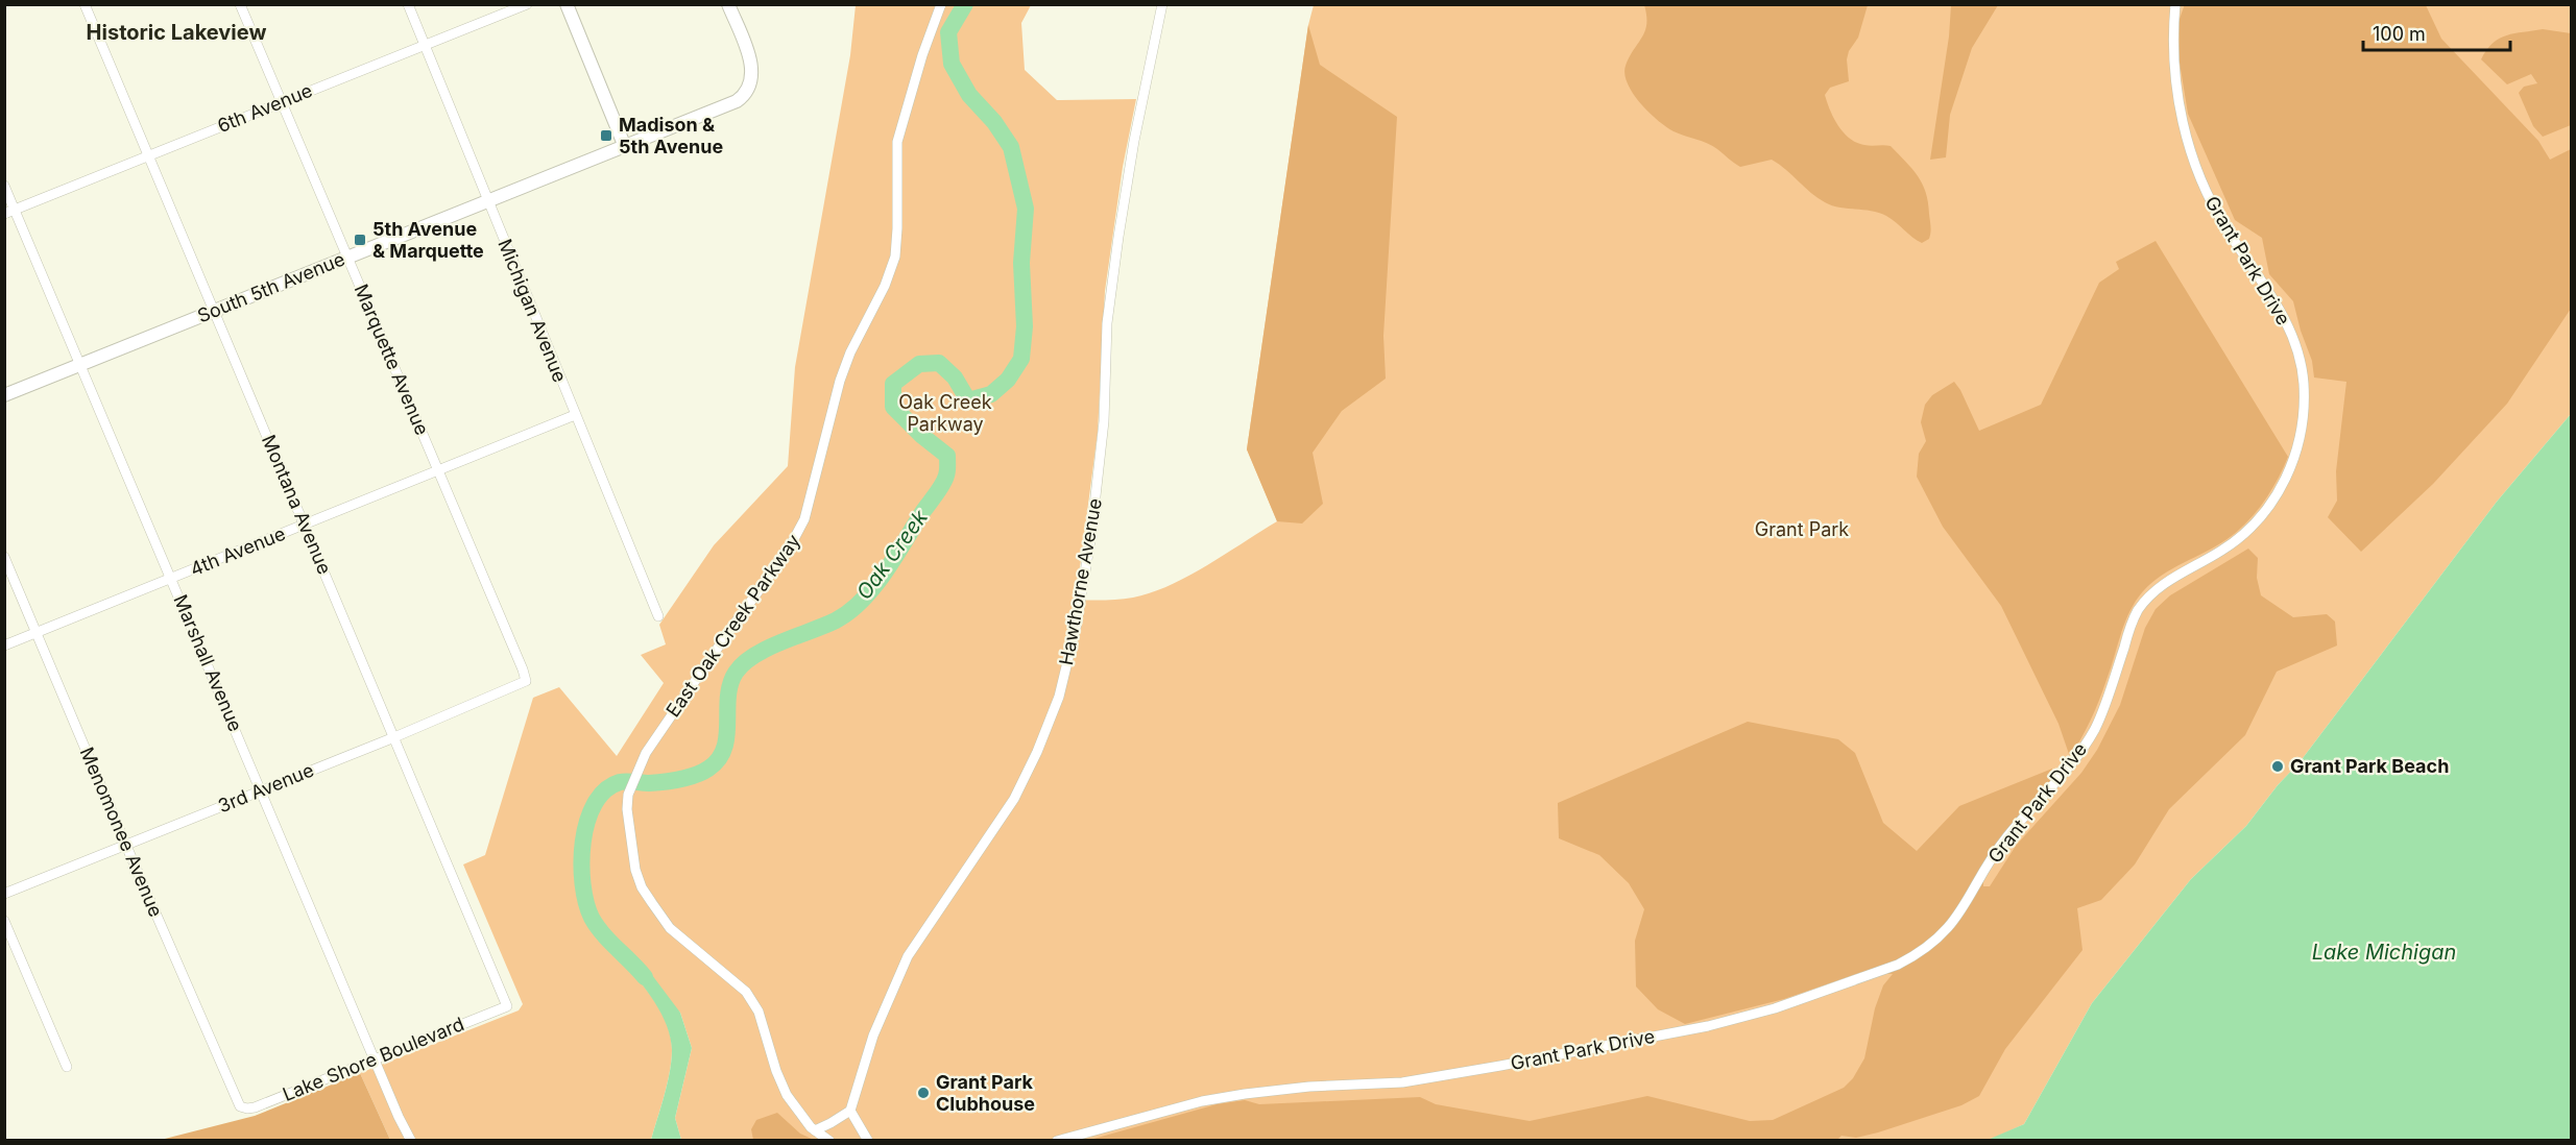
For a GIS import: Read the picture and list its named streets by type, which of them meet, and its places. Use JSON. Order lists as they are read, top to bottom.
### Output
{
  "streets": {
    "street": [
      "6th Avenue",
      "Grant Park Drive",
      "South 5th Avenue",
      "Michigan Avenue",
      "Marquette Avenue",
      "Montana Avenue",
      "4th Avenue",
      "Hawthorne Avenue",
      "East Oak Creek Parkway",
      "Marshall Avenue",
      "3rd Avenue",
      "Menomonee Avenue",
      "Lake Shore Boulevard"
    ]
  },
  "crossings": [
    ["6th Avenue", "Michigan Avenue"],
    ["6th Avenue", "Marquette Avenue"],
    ["6th Avenue", "Montana Avenue"],
    ["6th Avenue", "Marshall Avenue"],
    ["South 5th Avenue", "Michigan Avenue"],
    ["South 5th Avenue", "Marquette Avenue"],
    ["South 5th Avenue", "Montana Avenue"],
    ["South 5th Avenue", "Marshall Avenue"],
    ["Michigan Avenue", "4th Avenue"],
    ["Marquette Avenue", "4th Avenue"],
    ["Marquette Avenue", "3rd Avenue"],
    ["Montana Avenue", "4th Avenue"],
    ["Montana Avenue", "3rd Avenue"],
    ["Montana Avenue", "Lake Shore Boulevard"],
    ["4th Avenue", "Marshall Avenue"],
    ["4th Avenue", "Menomonee Avenue"],
    ["Marshall Avenue", "3rd Avenue"],
    ["Marshall Avenue", "Lake Shore Boulevard"],
    ["3rd Avenue", "Menomonee Avenue"],
    ["Menomonee Avenue", "Lake Shore Boulevard"]
  ],
  "districts": ["Historic Lakeview"],
  "water": ["Oak Creek", "Lake Michigan"],
  "parks": ["Oak Creek Parkway", "Grant Park"],
  "places": {
    "transit": ["Madison & 5th Avenue", "5th Avenue & Marquette"],
    "other": ["Grant Park Beach", "Grant Park Clubhouse"]
  },
  "scale_bar": "100 m"
}
